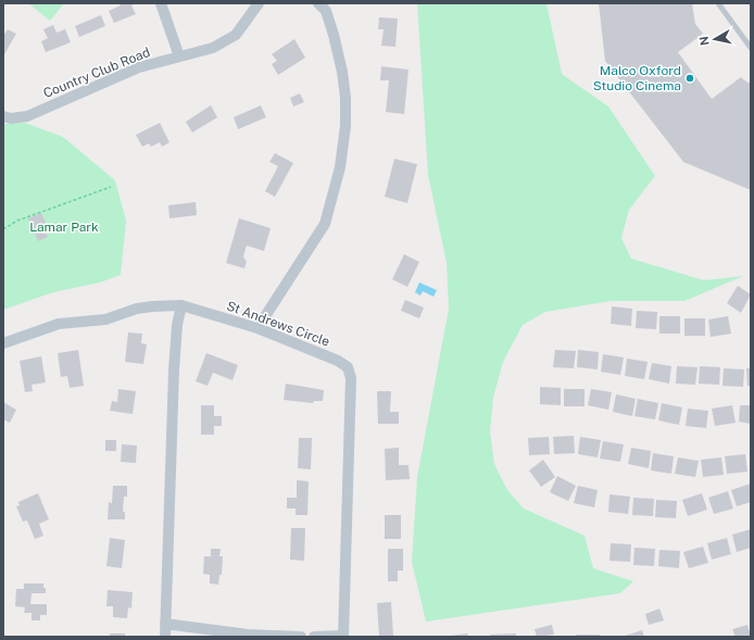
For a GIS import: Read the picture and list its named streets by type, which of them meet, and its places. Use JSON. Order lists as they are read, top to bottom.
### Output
{
  "streets": {
    "street": ["Country Club Road", "St Andrews Circle"]
  },
  "parks": ["Lamar Park"],
  "places": ["Malco Oxford Studio Cinema"],
  "north": "left"
}
